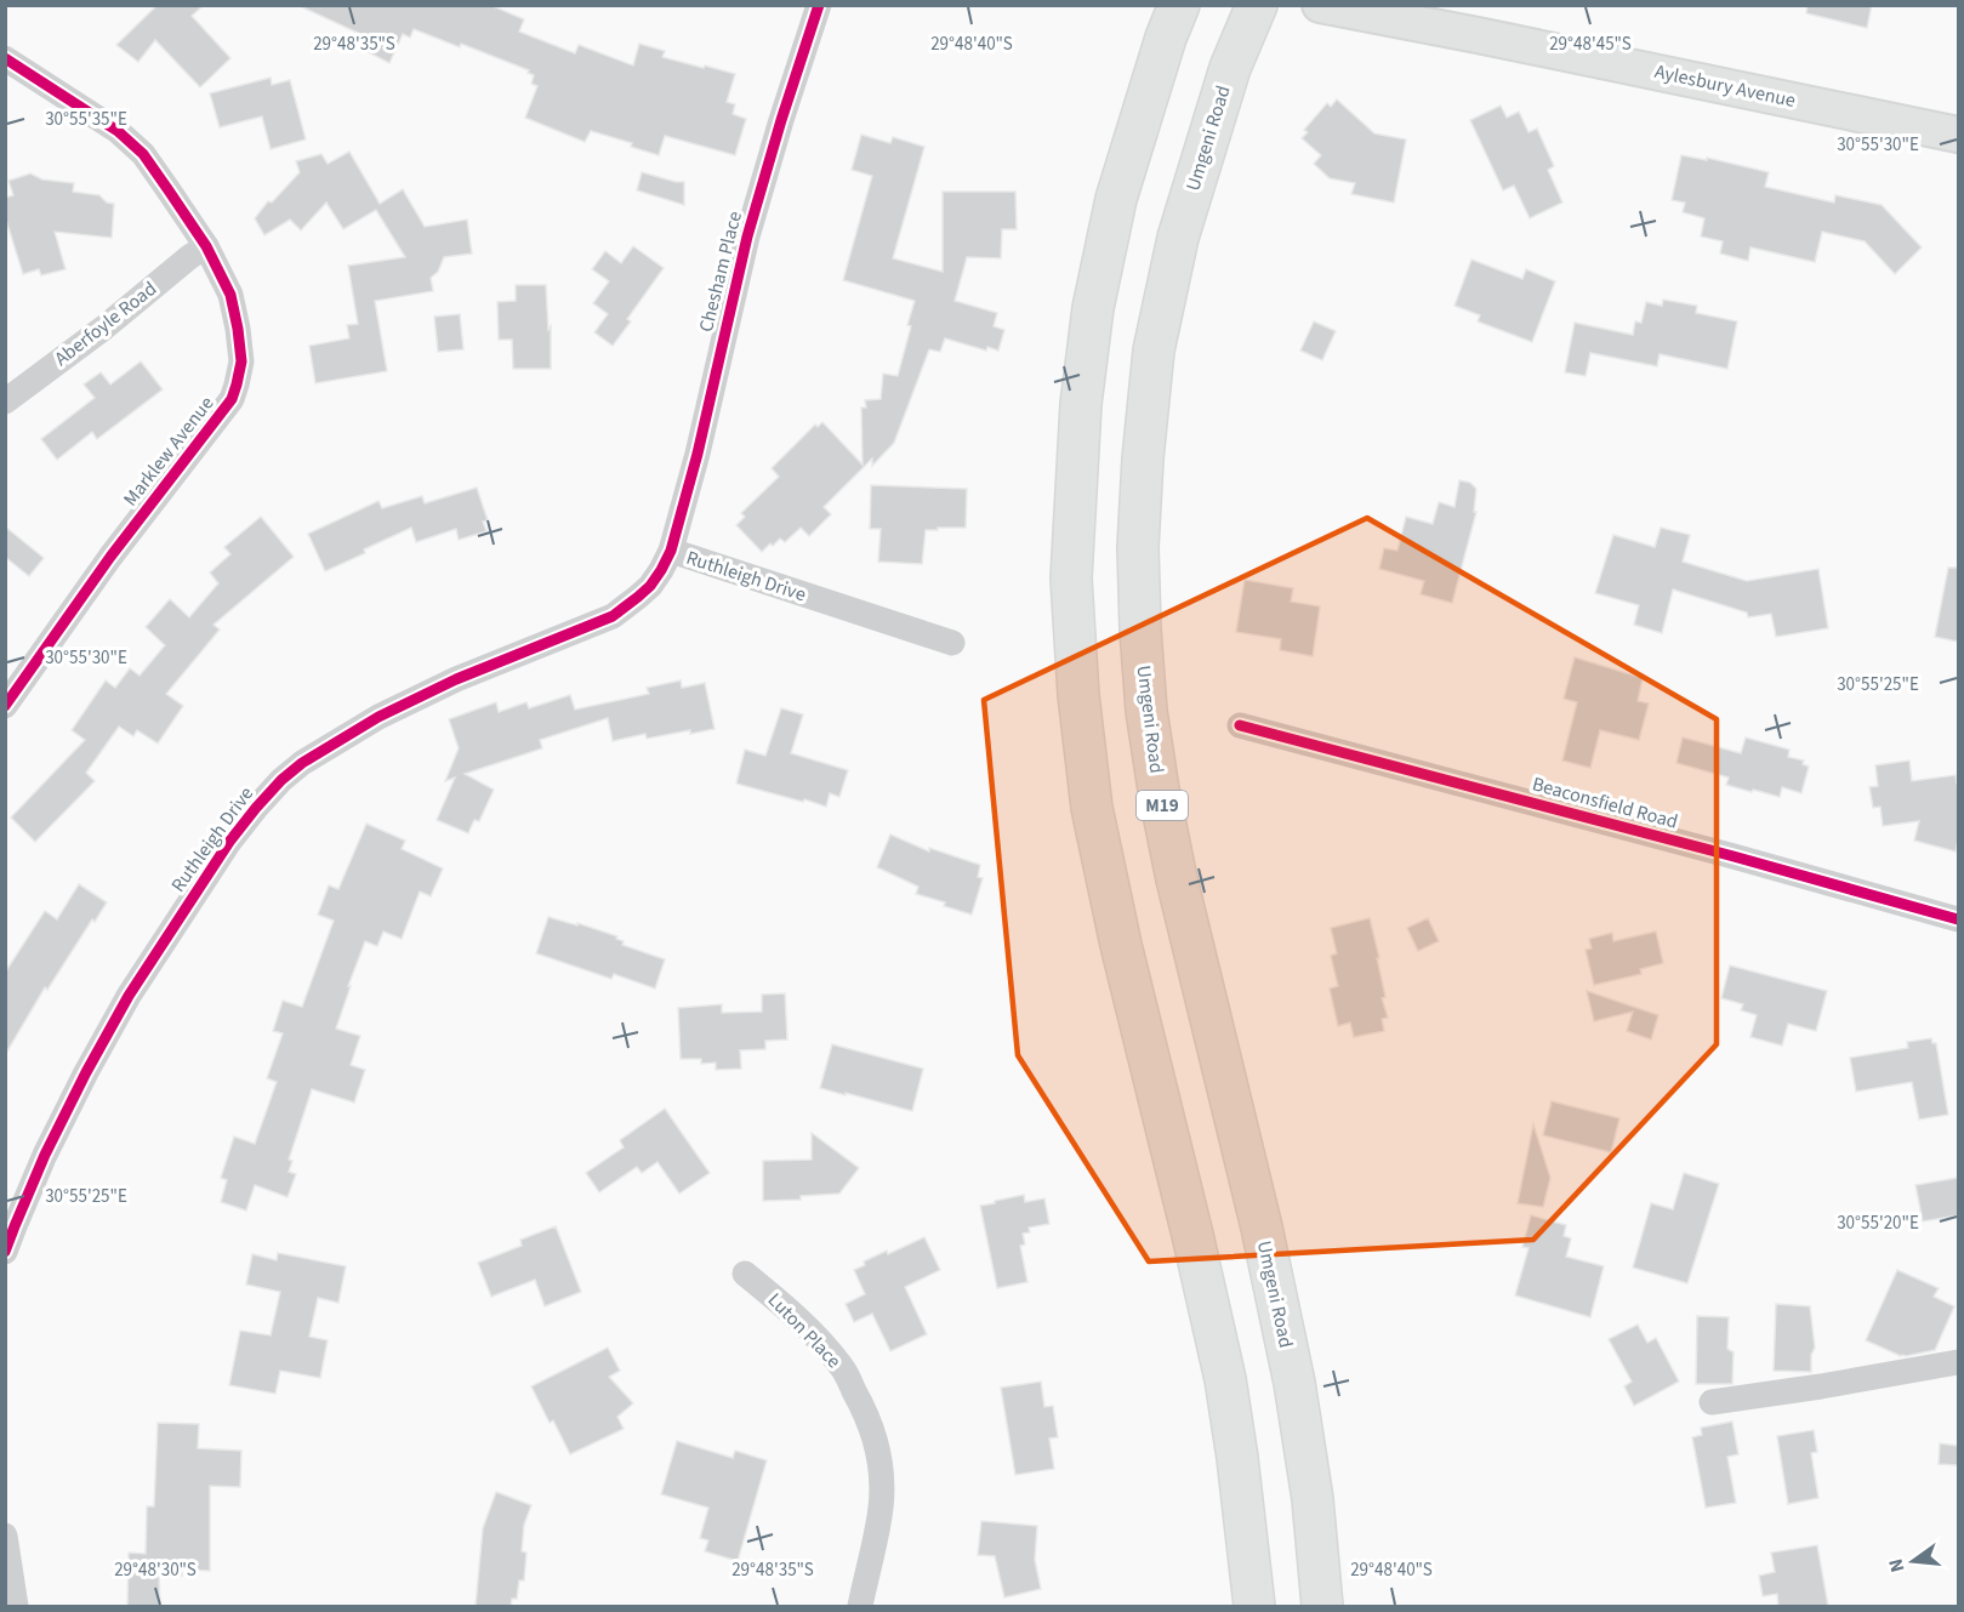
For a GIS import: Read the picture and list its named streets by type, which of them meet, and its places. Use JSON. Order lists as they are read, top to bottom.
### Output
{
  "streets": {
    "highway": ["Umgeni Road", "M19"],
    "street": [
      "Aylesbury Avenue",
      "Chesham Place",
      "Aberfoyle Road",
      "Marklew Avenue",
      "Ruthleigh Drive",
      "Beaconsfield Road",
      "Luton Place"
    ]
  },
  "crossings": [
    ["Chesham Place", "Ruthleigh Drive"],
    ["Aberfoyle Road", "Marklew Avenue"]
  ],
  "north": "left",
  "coordinates": [
    "29°48'35\"S",
    "29°48'40\"S",
    "29°48'45\"S",
    "30°55'35\"E",
    "30°55'30\"E",
    "30°55'25\"E",
    "30°55'20\"E",
    "29°48'30\"S"
  ]
}
